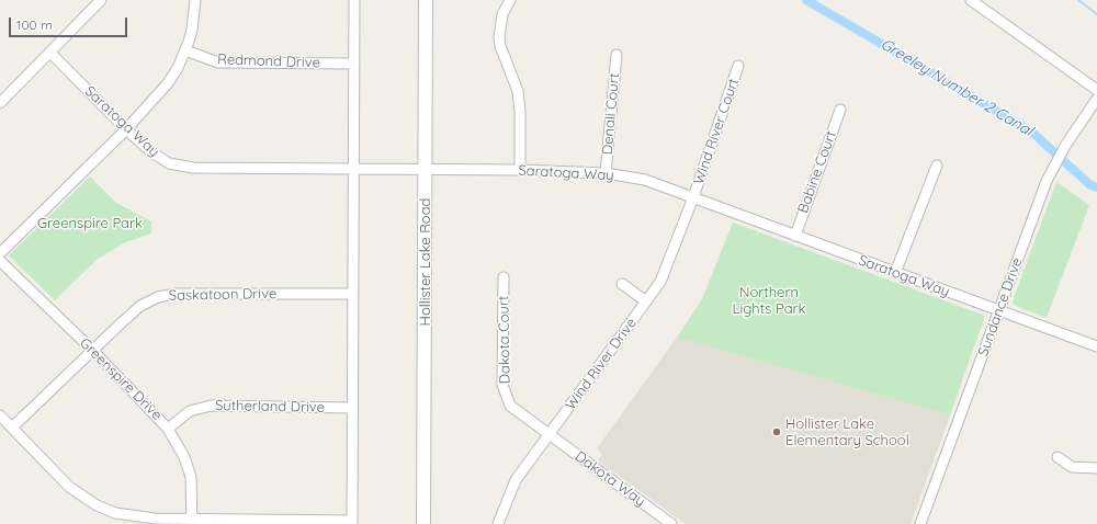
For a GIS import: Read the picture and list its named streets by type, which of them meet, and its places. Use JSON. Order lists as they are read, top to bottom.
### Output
{
  "streets": {
    "street": [
      "Redmond Drive",
      "Denali Court",
      "Saratoga Way",
      "Wind River Court",
      "Babine Court",
      "Hollister Lake Road",
      "Saskatoon Drive",
      "Sundance Drive",
      "Dakota Court",
      "Wind River Drive",
      "Greenspire Drive",
      "Sutherland Drive",
      "Dakota Way"
    ]
  },
  "crossings": [
    ["Denali Court", "Saratoga Way"],
    ["Saratoga Way", "Wind River Court"],
    ["Saratoga Way", "Babine Court"],
    ["Saratoga Way", "Hollister Lake Road"],
    ["Saratoga Way", "Sundance Drive"],
    ["Saratoga Way", "Wind River Drive"],
    ["Wind River Court", "Wind River Drive"],
    ["Saskatoon Drive", "Greenspire Drive"],
    ["Dakota Court", "Wind River Drive"],
    ["Dakota Court", "Dakota Way"],
    ["Wind River Drive", "Dakota Way"],
    ["Greenspire Drive", "Sutherland Drive"]
  ],
  "water": ["Greeley Number 2 Canal"],
  "parks": ["Greenspire Park", "Northern Lights Park"],
  "places": ["Hollister Lake Elementary School"],
  "scale_bar": "100 m"
}
